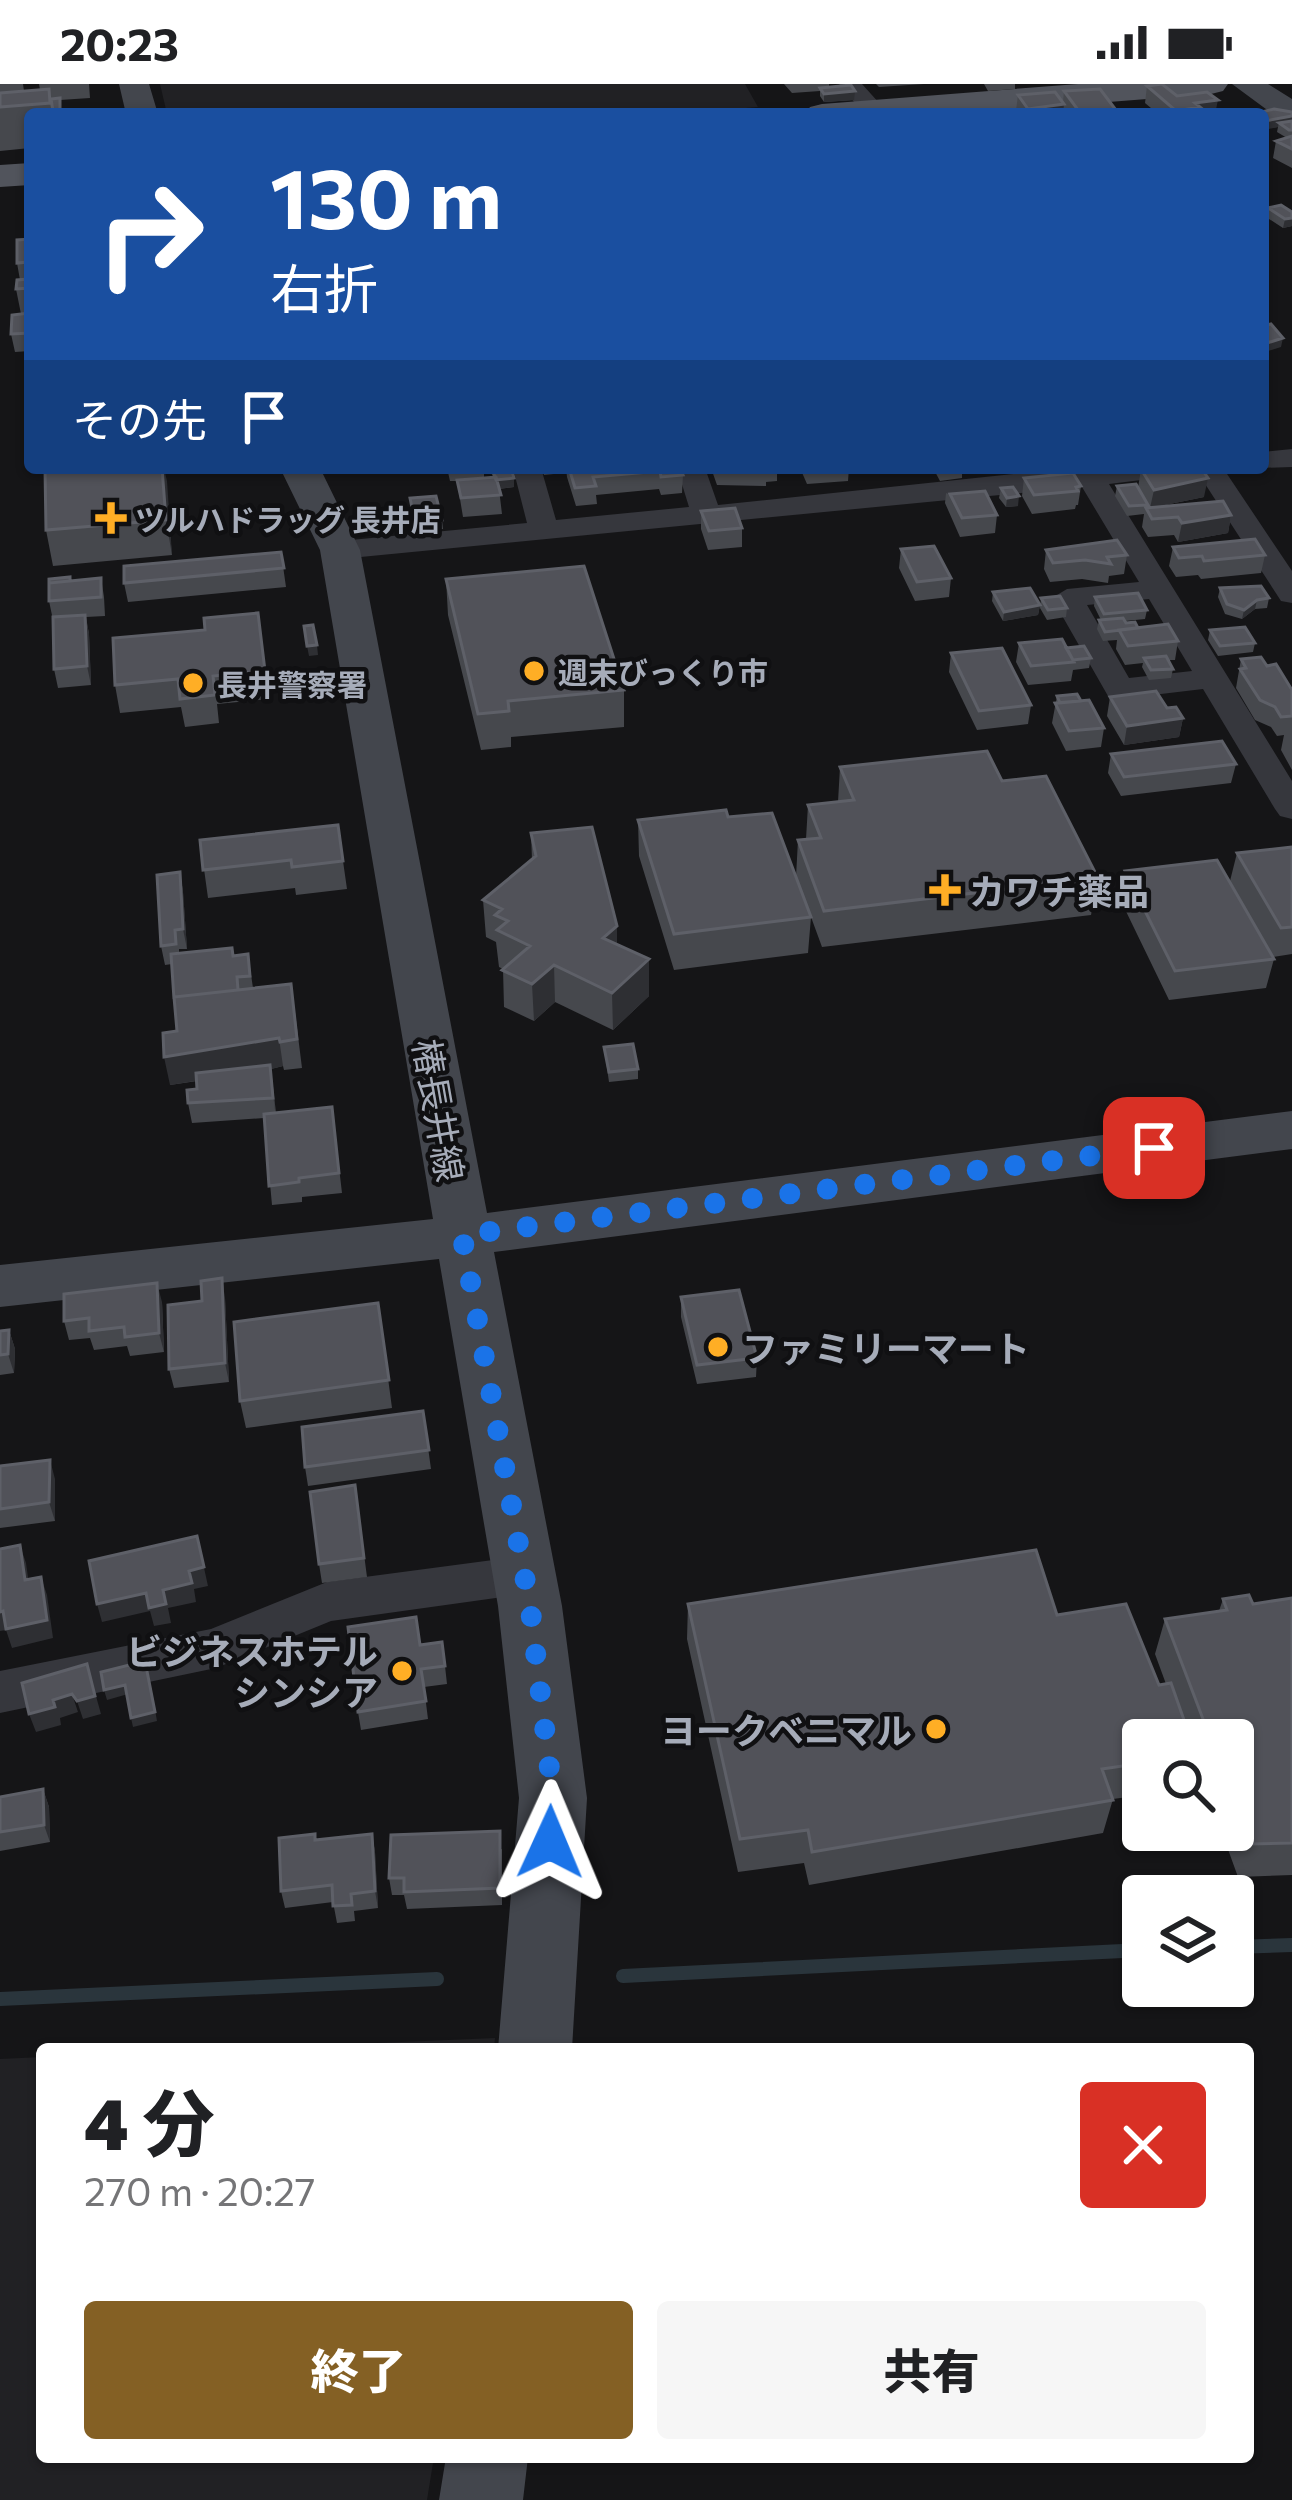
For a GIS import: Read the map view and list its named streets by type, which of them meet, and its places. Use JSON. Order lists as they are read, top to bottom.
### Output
{
  "streets": {
    "main road": ["椿長井線"]
  },
  "places": {
    "health": ["ツルハドラッグ 長井店", "カワチ薬品"],
    "other": [
      "週末びっくり市",
      "長井警察署",
      "ファミリーマート",
      "ビジネスホテル シンシア",
      "ヨークベニマル"
    ]
  },
  "page": {
    "status": "20:23",
    "turn": ["130 m", "右折"],
    "then": "その先",
    "heading": ["4 分", "270 m · 20:27"],
    "buttons": ["終了", "共有"]
  }
}
